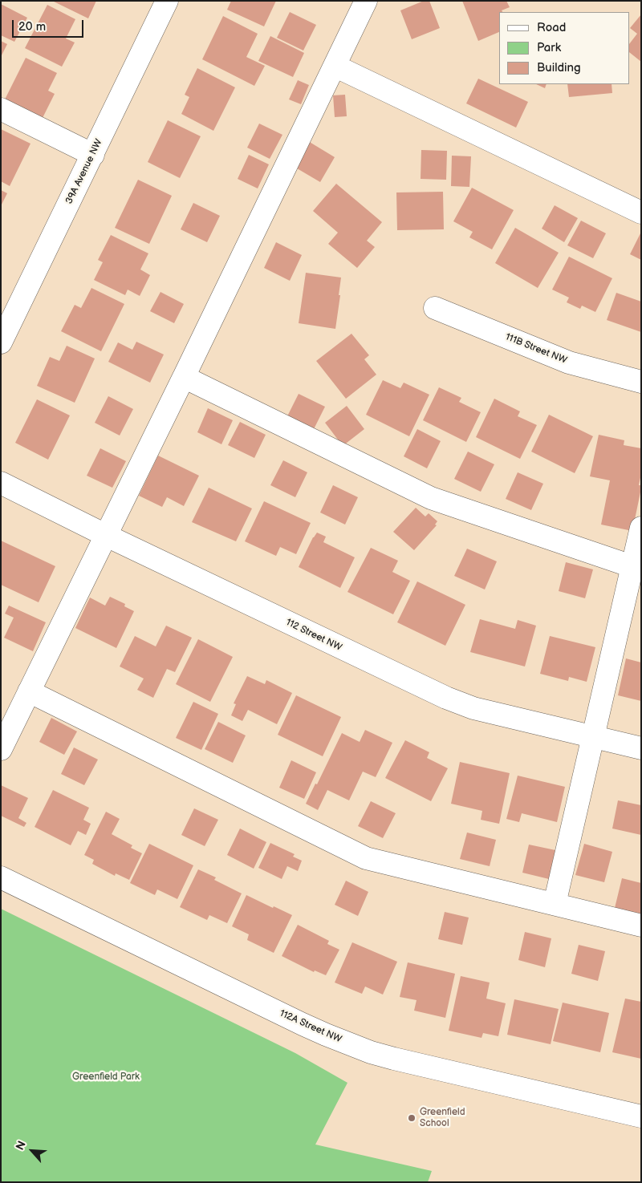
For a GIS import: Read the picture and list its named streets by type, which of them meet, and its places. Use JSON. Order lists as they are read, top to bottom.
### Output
{
  "streets": {
    "street": [
      "39A Avenue NW",
      "111B Street NW",
      "112 Street NW",
      "112A Street NW"
    ]
  },
  "parks": ["Greenfield Park"],
  "places": ["Greenfield School"],
  "legend": ["Road", "Park", "Building"],
  "scale_bar": "20 m",
  "north": "top left"
}
